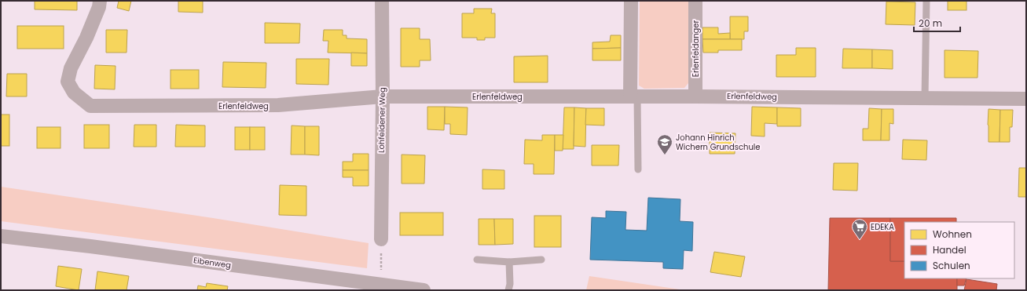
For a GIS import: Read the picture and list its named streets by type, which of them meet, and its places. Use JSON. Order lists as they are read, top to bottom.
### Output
{
  "streets": {
    "street": [
      "Erlenfeldanger",
      "Erlenfeldweg",
      "Lohfeldener Weg",
      "Eibenweg"
    ]
  },
  "crossings": [
    ["Erlenfeldanger", "Erlenfeldweg"],
    ["Erlenfeldweg", "Lohfeldener Weg"]
  ],
  "places": {
    "school or university": ["Johann Hinrich Wichern Grundschule"],
    "supermarket": ["EDEKA"]
  },
  "legend": ["Wohnen", "Handel", "Schulen"],
  "scale_bar": "20 m"
}
